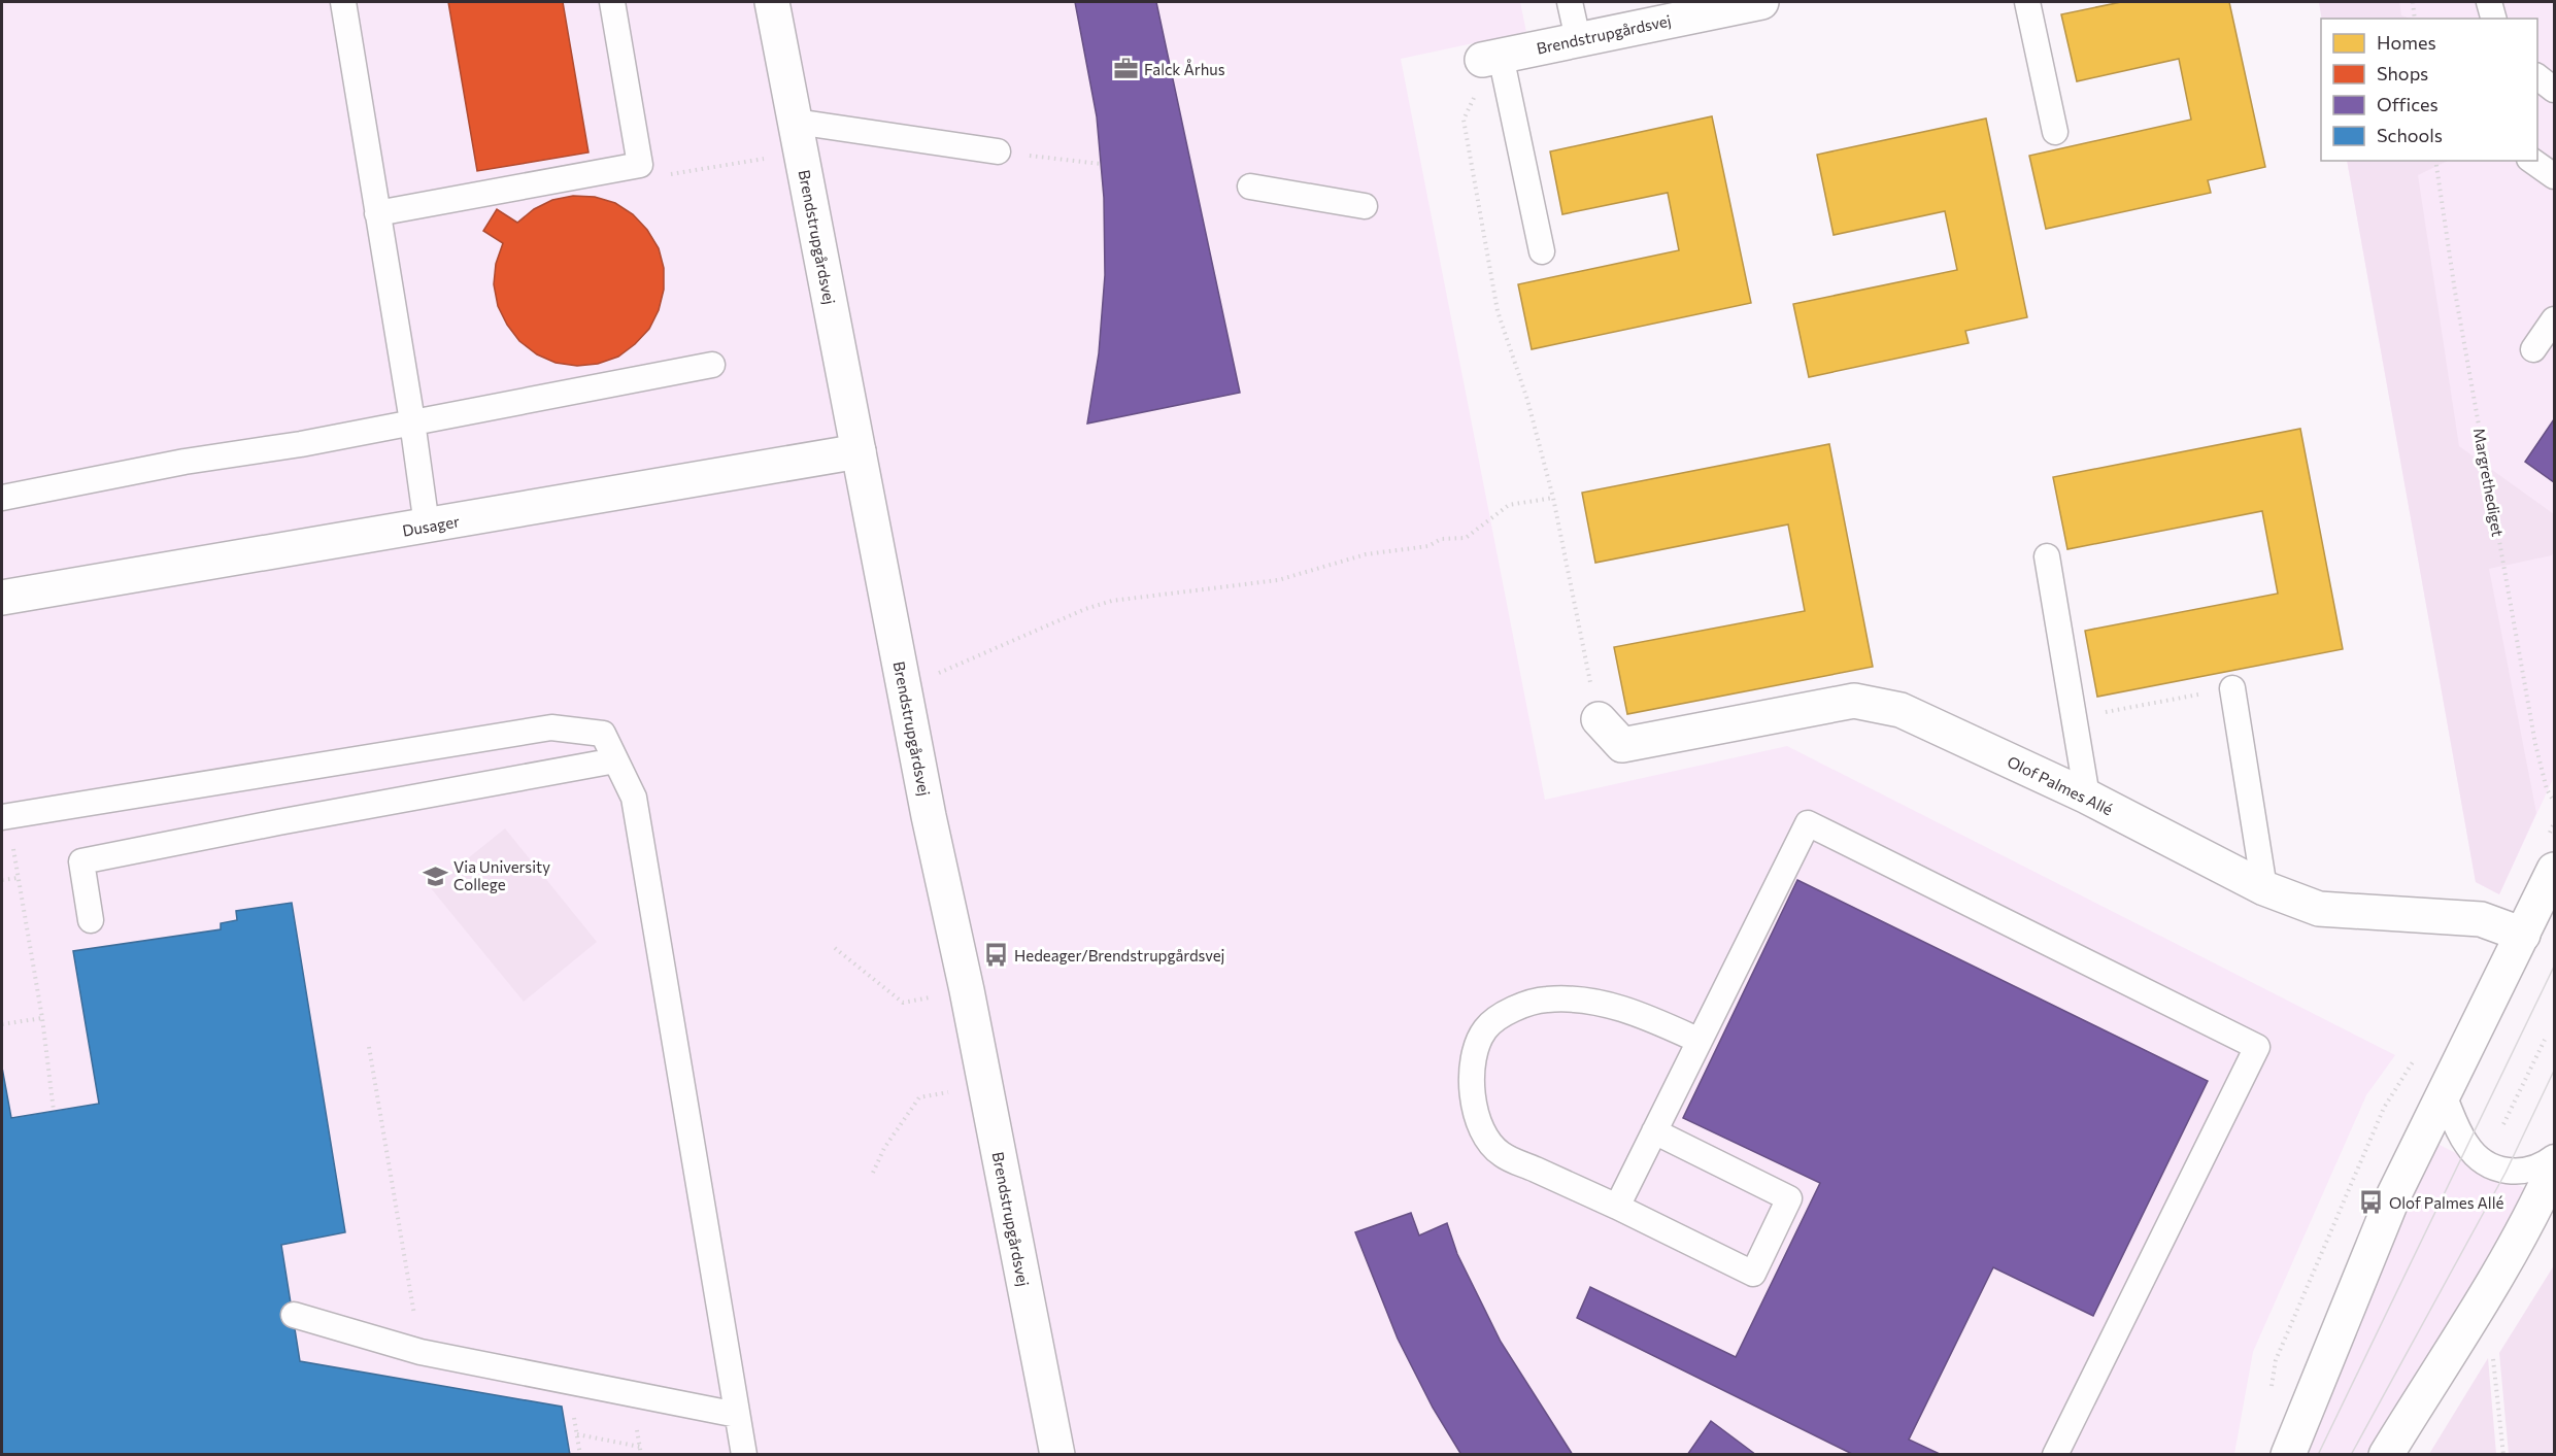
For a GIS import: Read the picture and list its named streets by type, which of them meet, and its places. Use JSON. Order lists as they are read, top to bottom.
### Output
{
  "streets": {
    "street": ["Brendstrupgårdsvej", "Dusager", "Olof Palmes Allé"],
    "path": ["Margrethediget"]
  },
  "crossings": [
    ["Brendstrupgårdsvej", "Dusager"]
  ],
  "places": {
    "office": ["Falck Århus"],
    "school or university": ["Via University College"],
    "bus stop": ["Hedeager/Brendstrupgårdsvej", "Olof Palmes Allé"]
  },
  "legend": [
    "Homes",
    "Shops",
    "Offices",
    "Schools"
  ]
}
